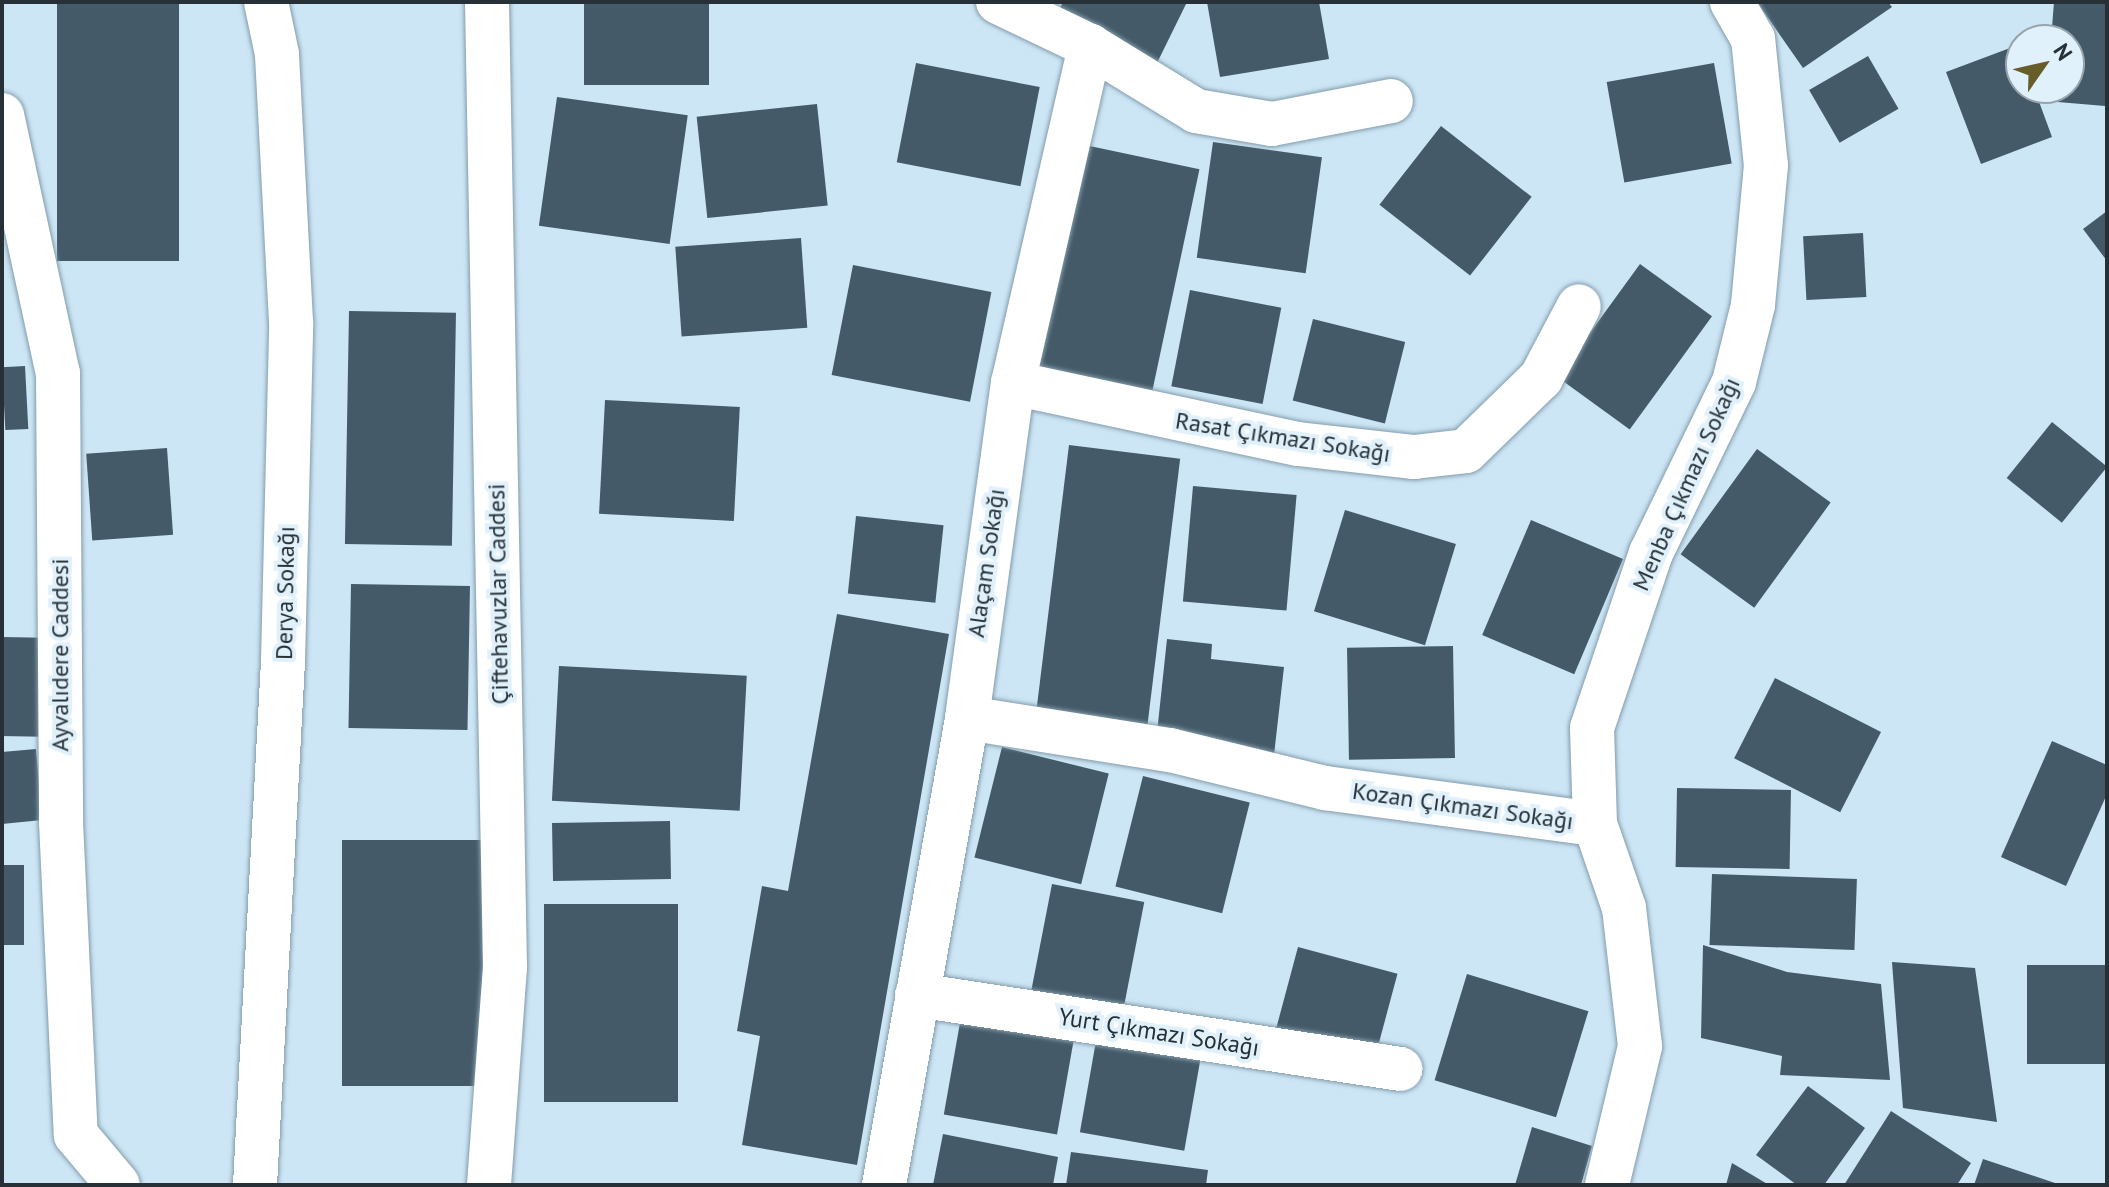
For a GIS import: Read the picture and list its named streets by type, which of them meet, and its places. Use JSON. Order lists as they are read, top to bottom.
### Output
{
  "streets": {
    "street": [
      "Rasat Çıkmazı Sokağı",
      "Menba Çıkmazı Sokağı",
      "Alaçam Sokağı",
      "Derya Sokağı",
      "Çiftehavuzlar Caddesi",
      "Ayvalıdere Caddesi",
      "Kozan Çıkmazı Sokağı",
      "Yurt Çıkmazı Sokağı"
    ]
  },
  "crossings": [
    ["Rasat Çıkmazı Sokağı", "Alaçam Sokağı"],
    ["Menba Çıkmazı Sokağı", "Kozan Çıkmazı Sokağı"],
    ["Alaçam Sokağı", "Kozan Çıkmazı Sokağı"],
    ["Alaçam Sokağı", "Yurt Çıkmazı Sokağı"]
  ],
  "north": "top right"
}
